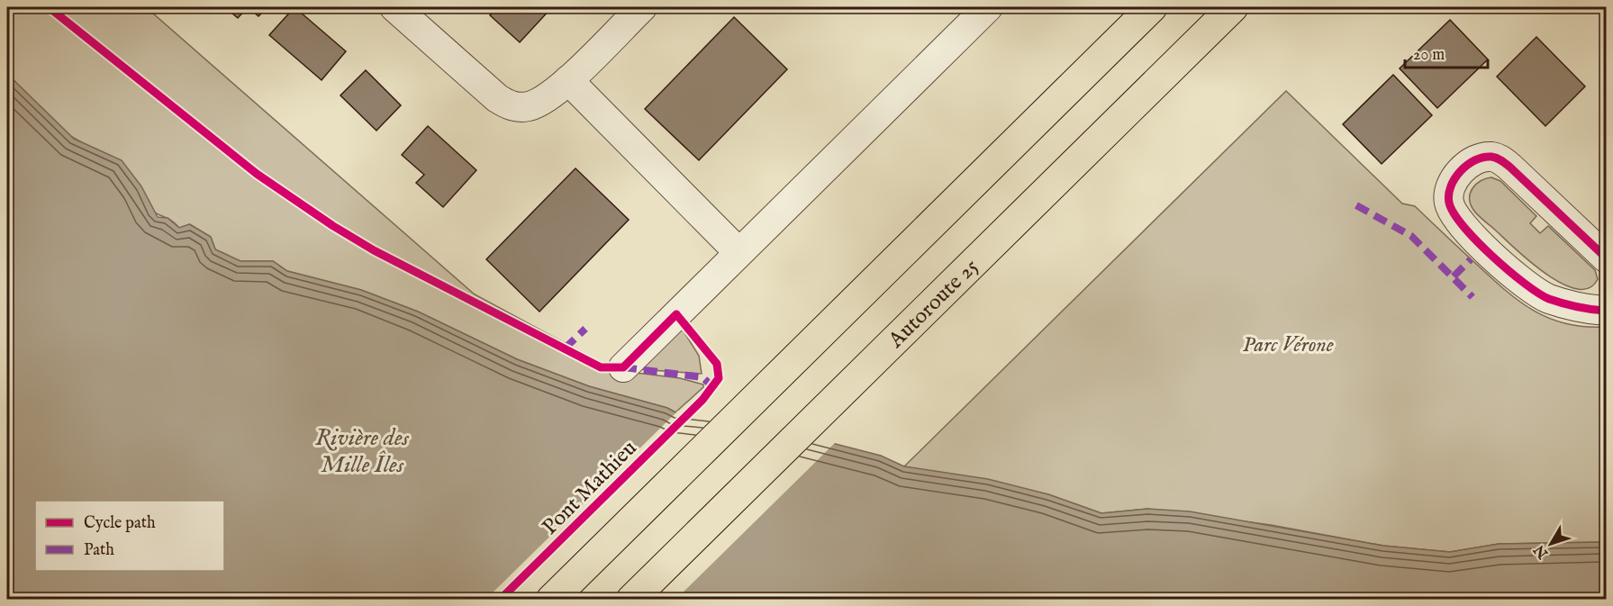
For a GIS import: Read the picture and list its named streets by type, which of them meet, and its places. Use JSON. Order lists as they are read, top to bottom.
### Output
{
  "streets": {
    "highway": ["Autoroute 25"],
    "cycle path": ["Pont Mathieu"]
  },
  "water": ["Rivière des Mille Îles"],
  "parks": ["Parc Vérone"],
  "legend": ["Cycle path", "Path"],
  "scale_bar": "20 m",
  "north": "bottom left"
}
